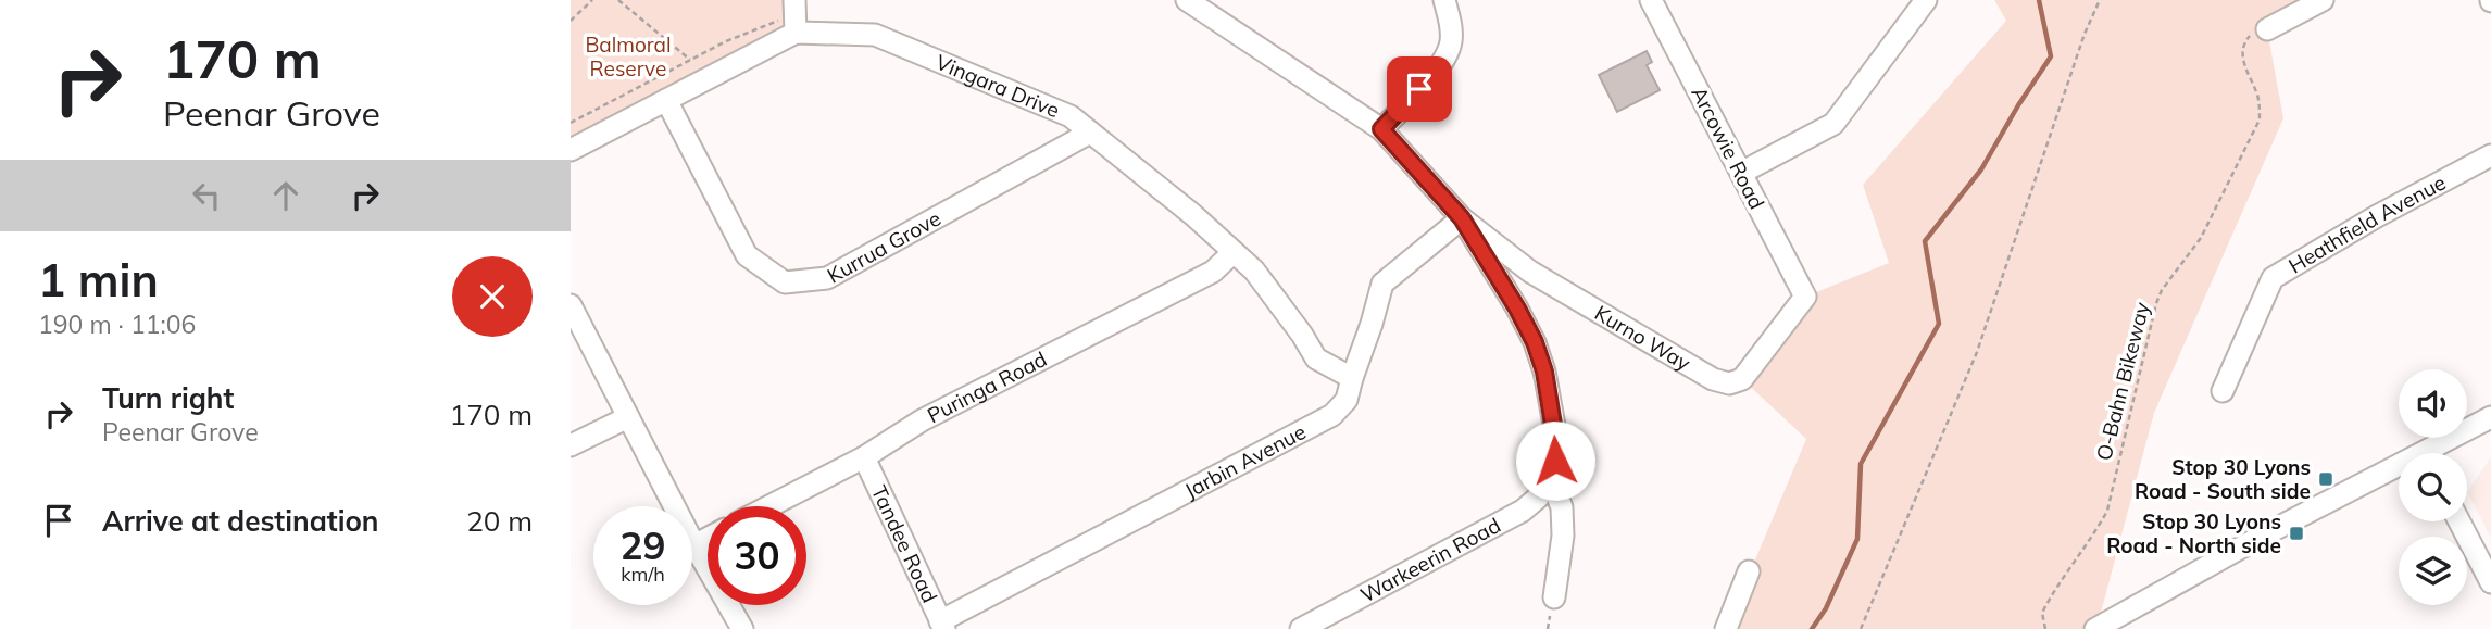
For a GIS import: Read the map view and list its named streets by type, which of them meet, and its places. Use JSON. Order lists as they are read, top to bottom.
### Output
{
  "streets": {
    "street": [
      "Vingara Drive",
      "Arcowie Road",
      "Heathfield Avenue",
      "Kurrua Grove",
      "Kurno Way",
      "Puringa Road",
      "Jarbin Avenue",
      "Tandee Road",
      "Warkeerin Road"
    ],
    "path": ["O-Bahn Bikeway"]
  },
  "crossings": [
    ["Vingara Drive", "Kurrua Grove"],
    ["Vingara Drive", "Puringa Road"],
    ["Vingara Drive", "Jarbin Avenue"],
    ["Arcowie Road", "Kurno Way"],
    ["Kurno Way", "Jarbin Avenue"],
    ["Puringa Road", "Tandee Road"],
    ["Jarbin Avenue", "Tandee Road"]
  ],
  "parks": ["Balmoral Reserve"],
  "places": {
    "transit": ["Stop 30 Lyons Road - South side", "Stop 30 Lyons Road - North side"]
  },
  "page": {
    "turn": ["170 m", "Peenar Grove"],
    "heading": ["1 min", "190 m · 11:06"],
    "list": [
      {
        "name": "Turn right",
        "note": "Peenar Grove",
        "value": "170 m"
      },
      {
        "name": "Arrive at destination",
        "value": "20 m"
      }
    ],
    "speed": "29 km/h",
    "limit": "30"
  }
}
